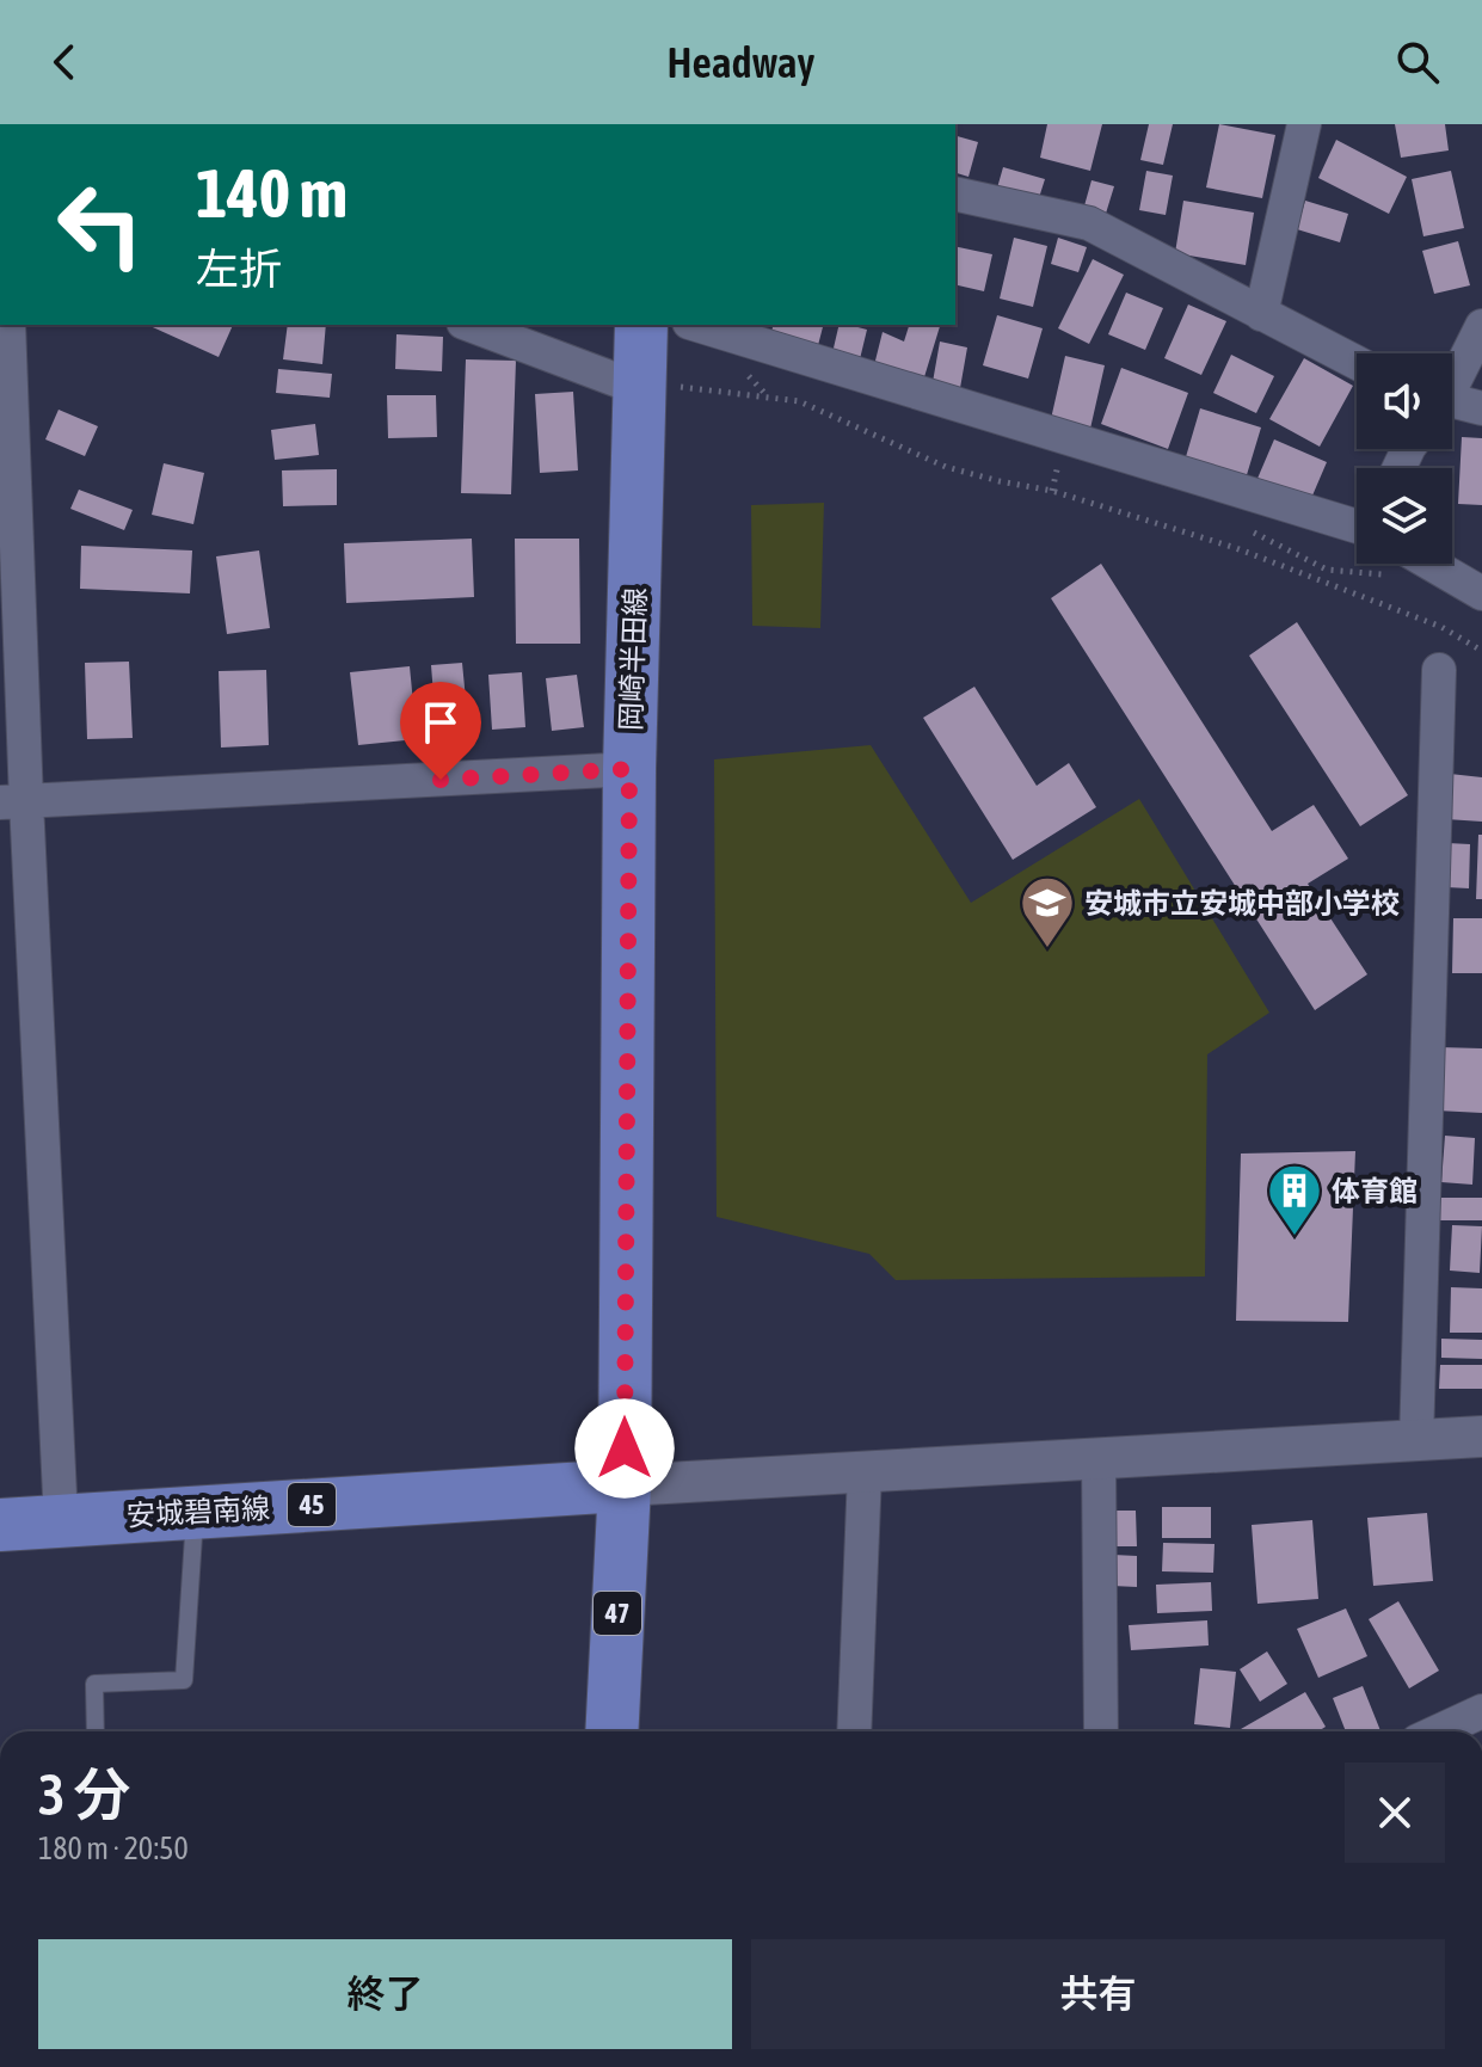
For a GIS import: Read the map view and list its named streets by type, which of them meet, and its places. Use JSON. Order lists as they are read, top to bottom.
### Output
{
  "streets": {
    "main road": [
      "岡崎半田線",
      "45",
      "安城碧南線",
      "47"
    ]
  },
  "crossings": [
    ["岡崎半田線", "安城碧南線"]
  ],
  "places": {
    "school or university": ["安城市立安城中部小学校"],
    "building": ["体育館"]
  },
  "page": {
    "header": "Headway",
    "turn": ["140 m", "左折"],
    "heading": ["3 分", "180 m · 20:50"],
    "buttons": ["終了", "共有"]
  }
}
